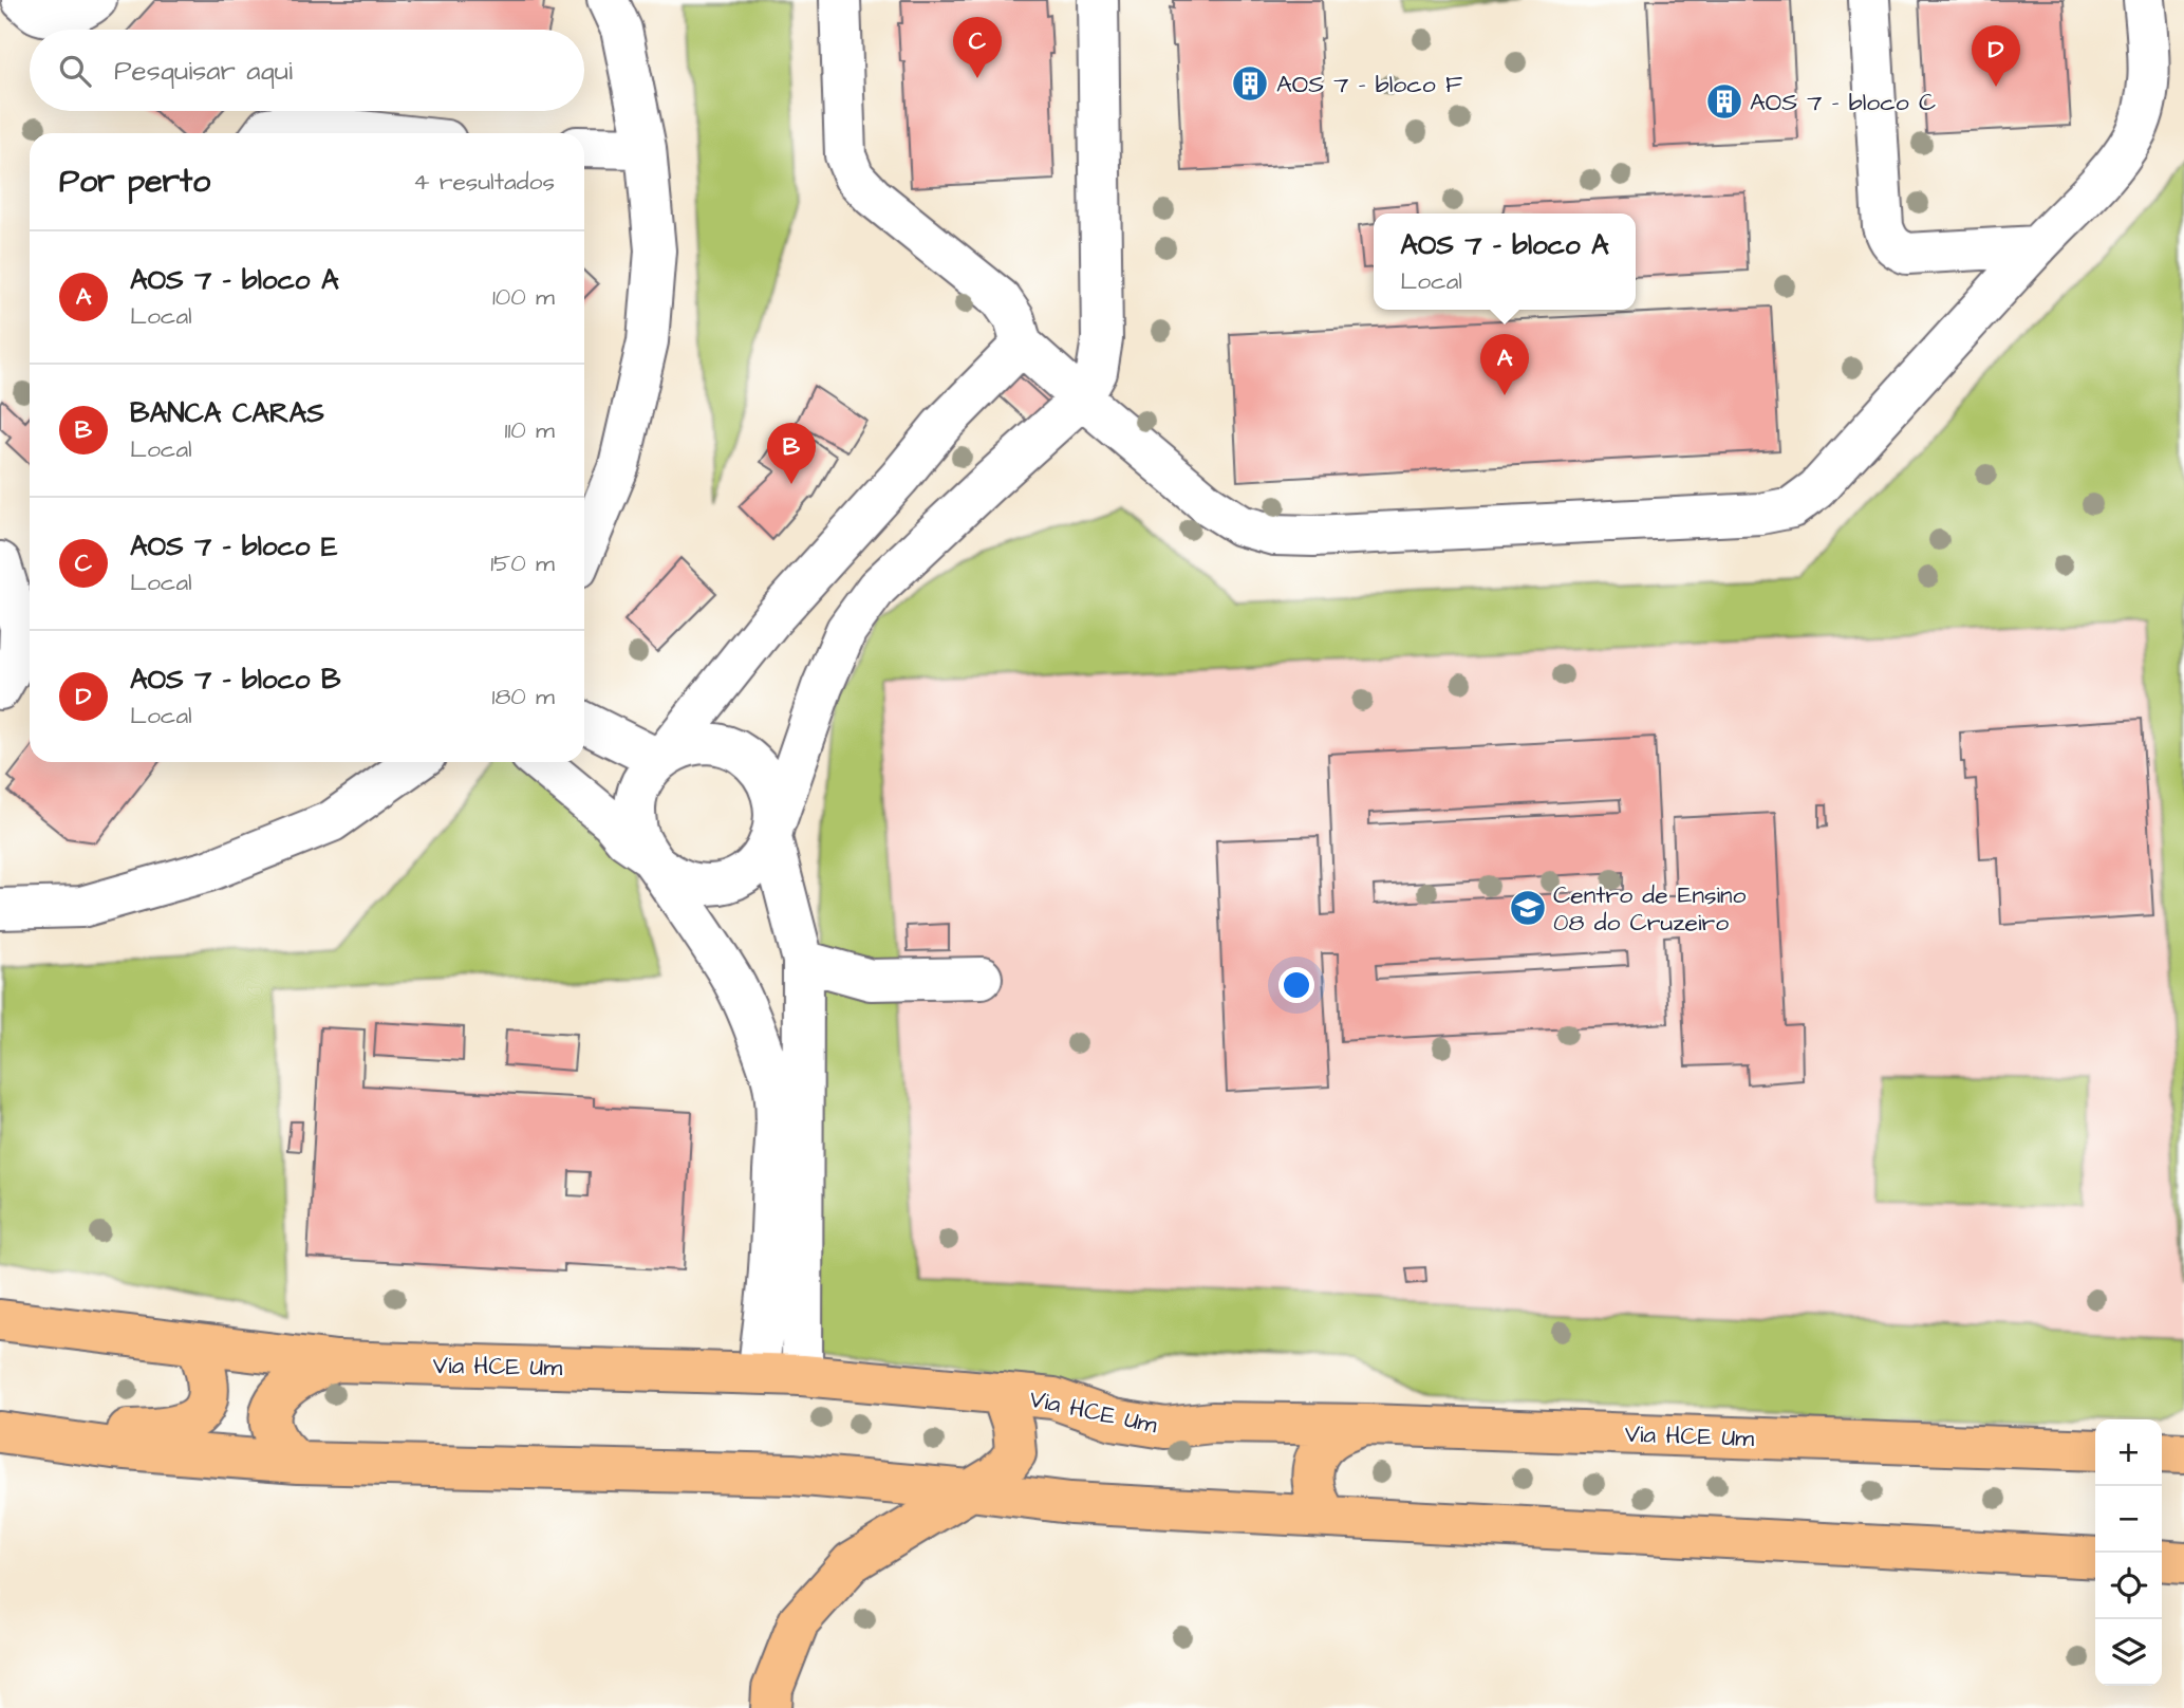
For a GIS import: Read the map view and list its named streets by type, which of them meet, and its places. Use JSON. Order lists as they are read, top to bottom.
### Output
{
  "streets": {
    "main road": ["Via HCE Um"]
  },
  "places": {
    "building": ["AOS 7 - bloco F", "AOS 7 - bloco C"],
    "school or university": ["Centro de Ensino 08 do Cruzeiro"]
  },
  "page": {
    "pins": [
      "C",
      "D",
      "A",
      "B"
    ],
    "search": "Pesquisar aqui",
    "heading": ["Por perto", "4 resultados"],
    "popup": ["AOS 7 - bloco A", "Local"],
    "list": [
      {
        "mark": "A",
        "name": "AOS 7 - bloco A",
        "note": "Local",
        "value": "100 m"
      },
      {
        "mark": "B",
        "name": "BANCA CARAS",
        "note": "Local",
        "value": "110 m"
      },
      {
        "mark": "C",
        "name": "AOS 7 - bloco E",
        "note": "Local",
        "value": "150 m"
      },
      {
        "mark": "D",
        "name": "AOS 7 - bloco B",
        "note": "Local",
        "value": "180 m"
      }
    ],
    "map_buttons": ["+", "−"]
  }
}
